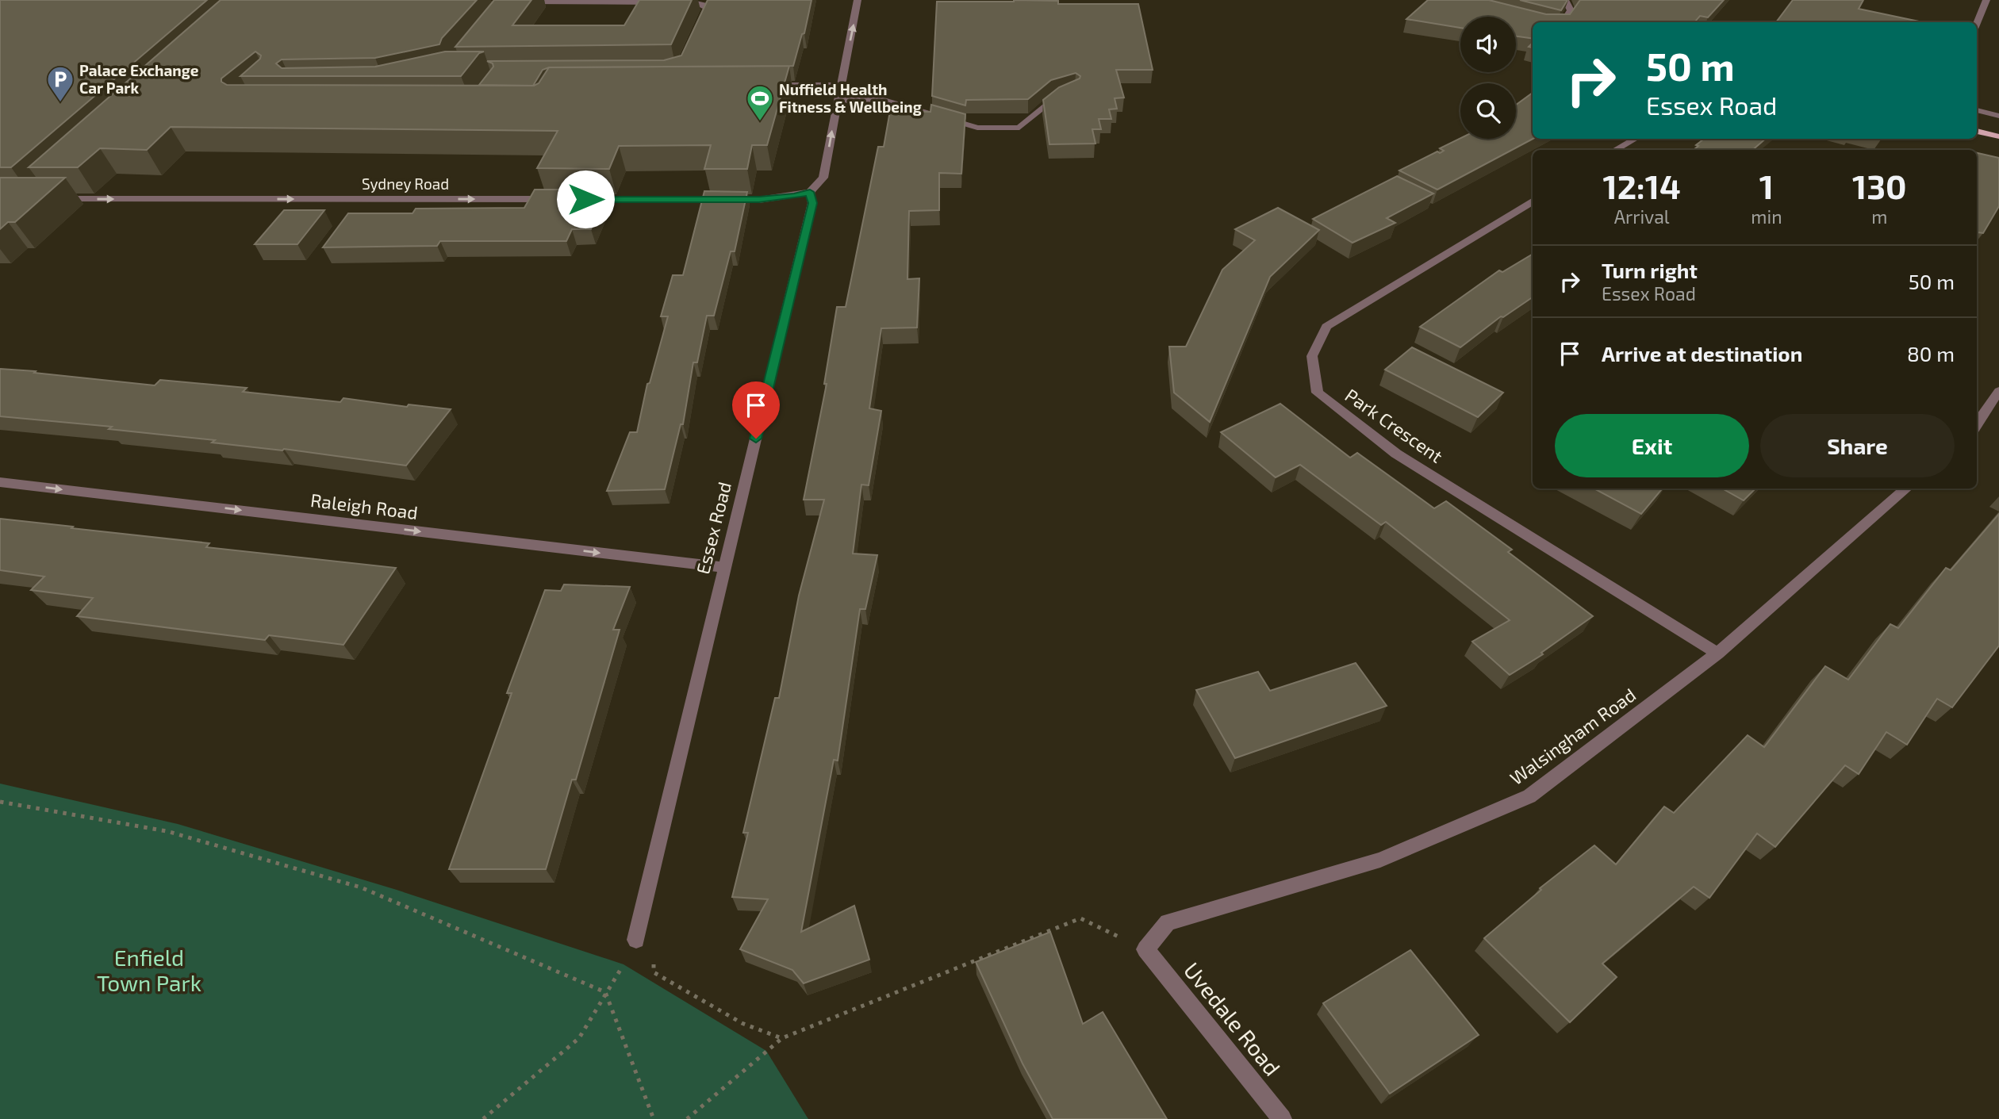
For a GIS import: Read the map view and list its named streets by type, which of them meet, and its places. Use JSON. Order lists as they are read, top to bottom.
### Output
{
  "streets": {
    "street": [
      "Sydney Road",
      "Park Crescent",
      "Raleigh Road",
      "Essex Road",
      "Walsingham Road",
      "Uvedale Road"
    ]
  },
  "crossings": [
    ["Park Crescent", "Walsingham Road"],
    ["Raleigh Road", "Essex Road"],
    ["Walsingham Road", "Uvedale Road"]
  ],
  "one_way": ["Sydney Road", "Raleigh Road"],
  "parks": ["Enfield Town Park"],
  "places": {
    "parking": ["Palace Exchange Car Park"],
    "sports": ["Nuffield Health Fitness & Wellbeing"]
  },
  "page": {
    "turn": ["50 m", "Essex Road"],
    "eta": [
      "12:14",
      "Arrival",
      "1",
      "min",
      "130",
      "m"
    ],
    "list": [
      {
        "name": "Turn right",
        "note": "Essex Road",
        "value": "50 m"
      },
      {
        "name": "Arrive at destination",
        "value": "80 m"
      }
    ],
    "buttons": ["Exit", "Share"]
  }
}
